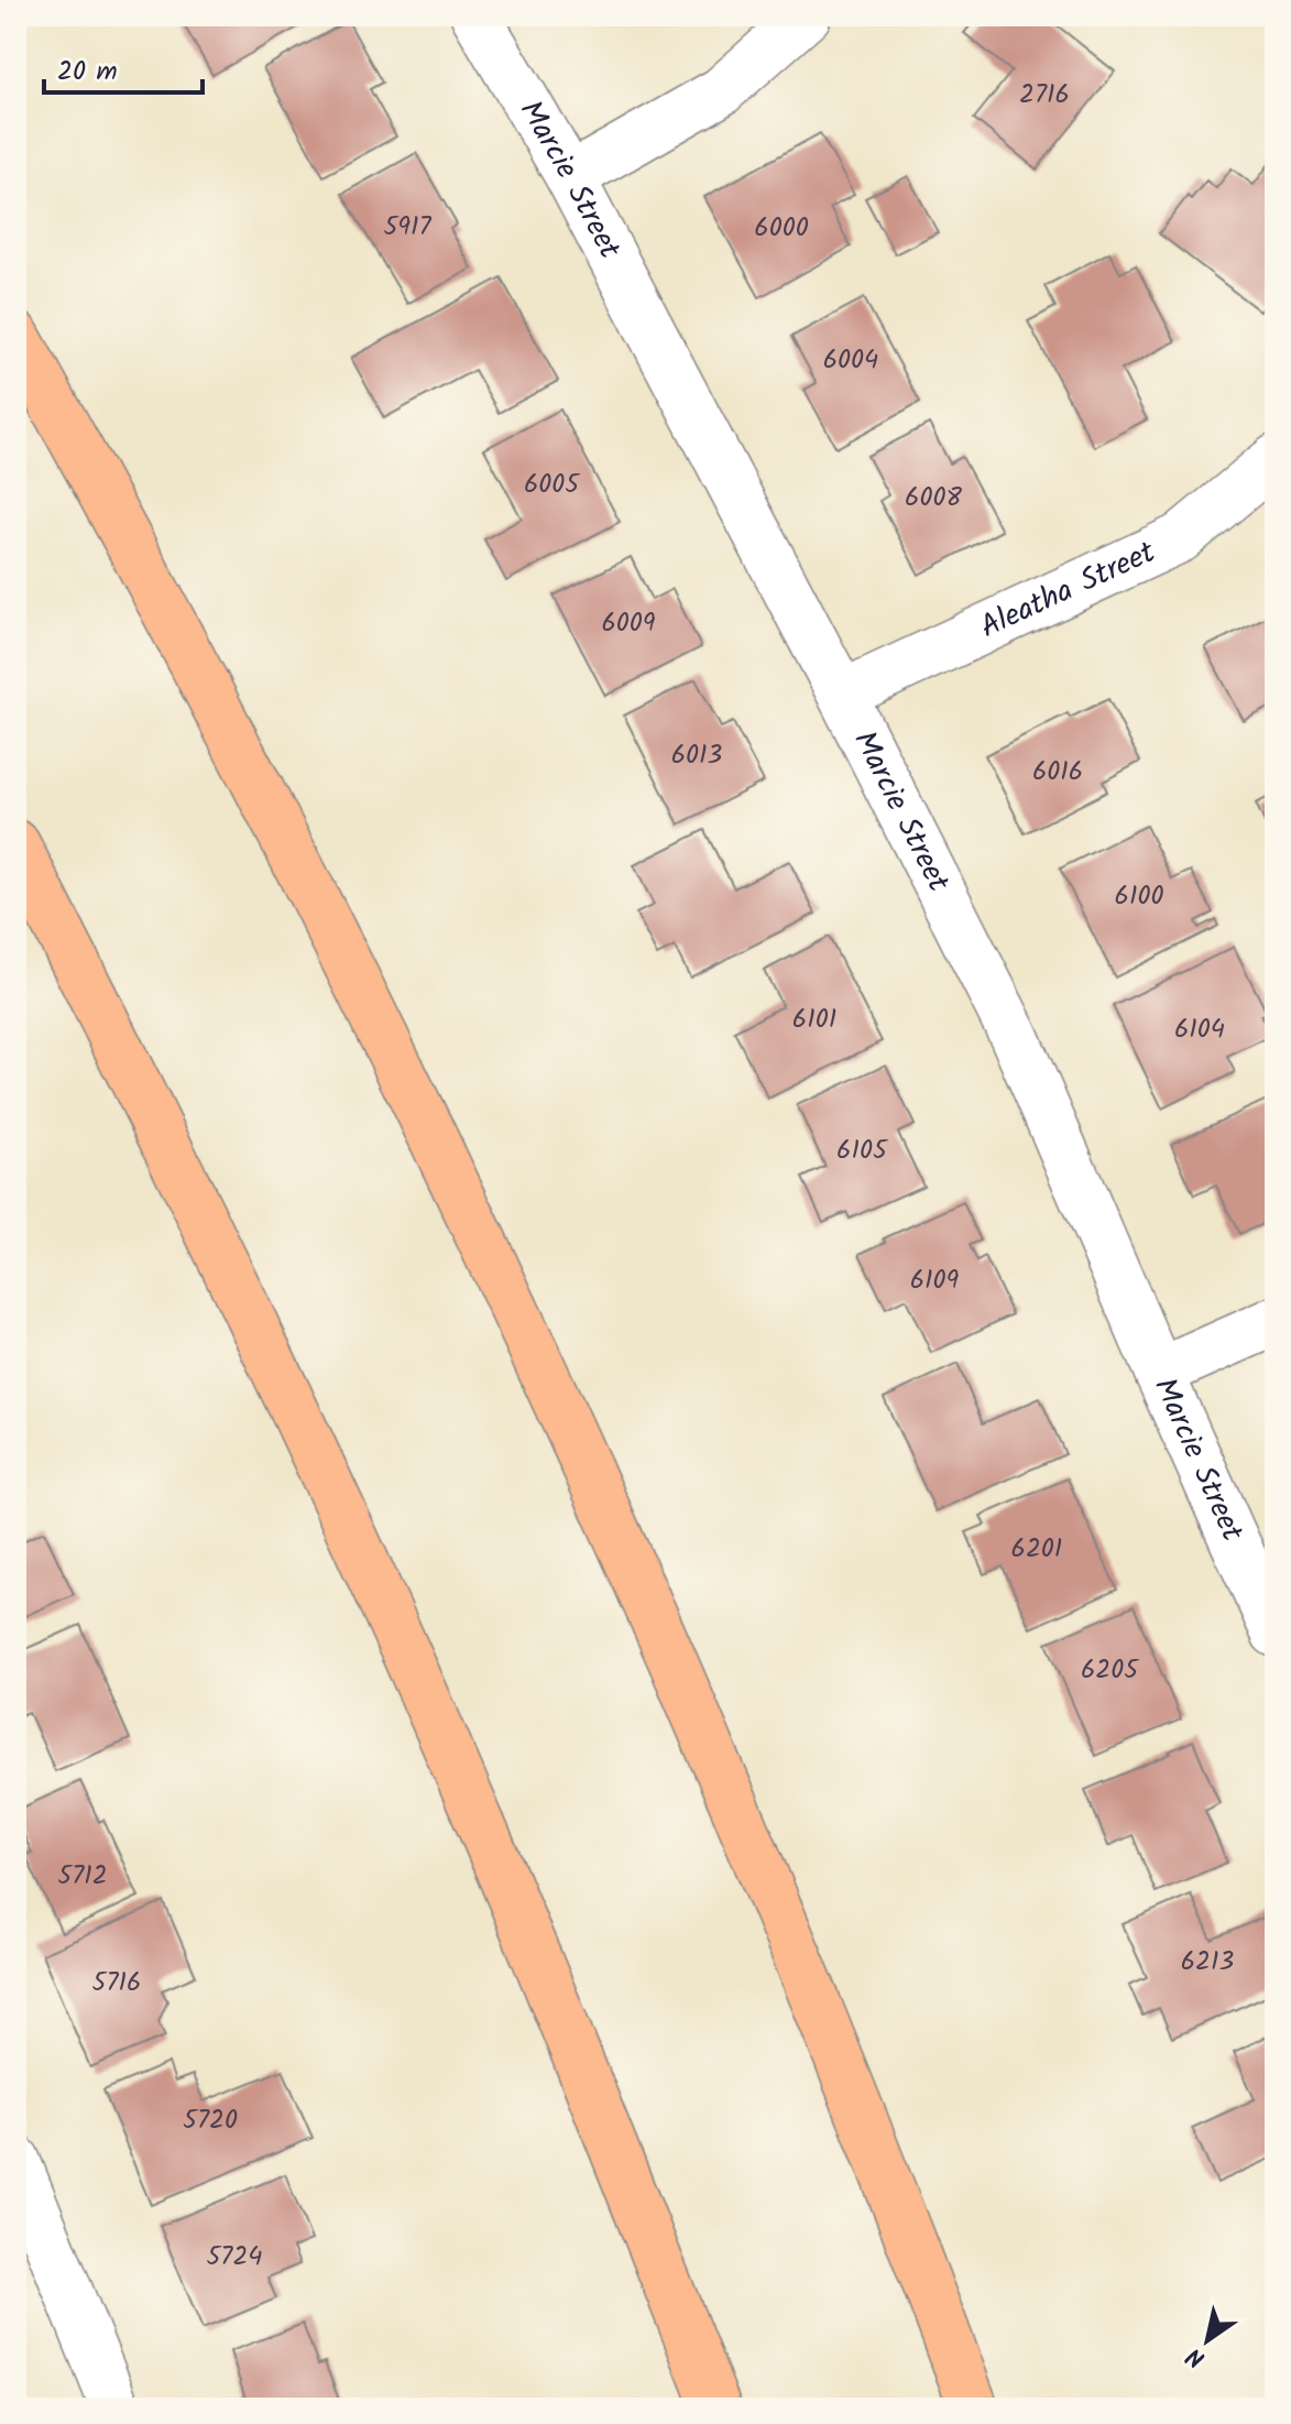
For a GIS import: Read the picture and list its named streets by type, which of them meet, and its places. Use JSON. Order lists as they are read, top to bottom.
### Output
{
  "streets": {
    "street": ["Marcie Street", "Aleatha Street"]
  },
  "crossings": [
    ["Marcie Street", "Aleatha Street"]
  ],
  "house_numbers": [
    "2716",
    "5917",
    "6000",
    "6004",
    "6005",
    "6008",
    "6009",
    "6013",
    "6016",
    "6100",
    "6101",
    "6104",
    "6105",
    "6109",
    "6201",
    "6205",
    "5712",
    "6213",
    "5716",
    "5720",
    "5724"
  ],
  "scale_bar": "20 m",
  "north": "bottom left"
}
